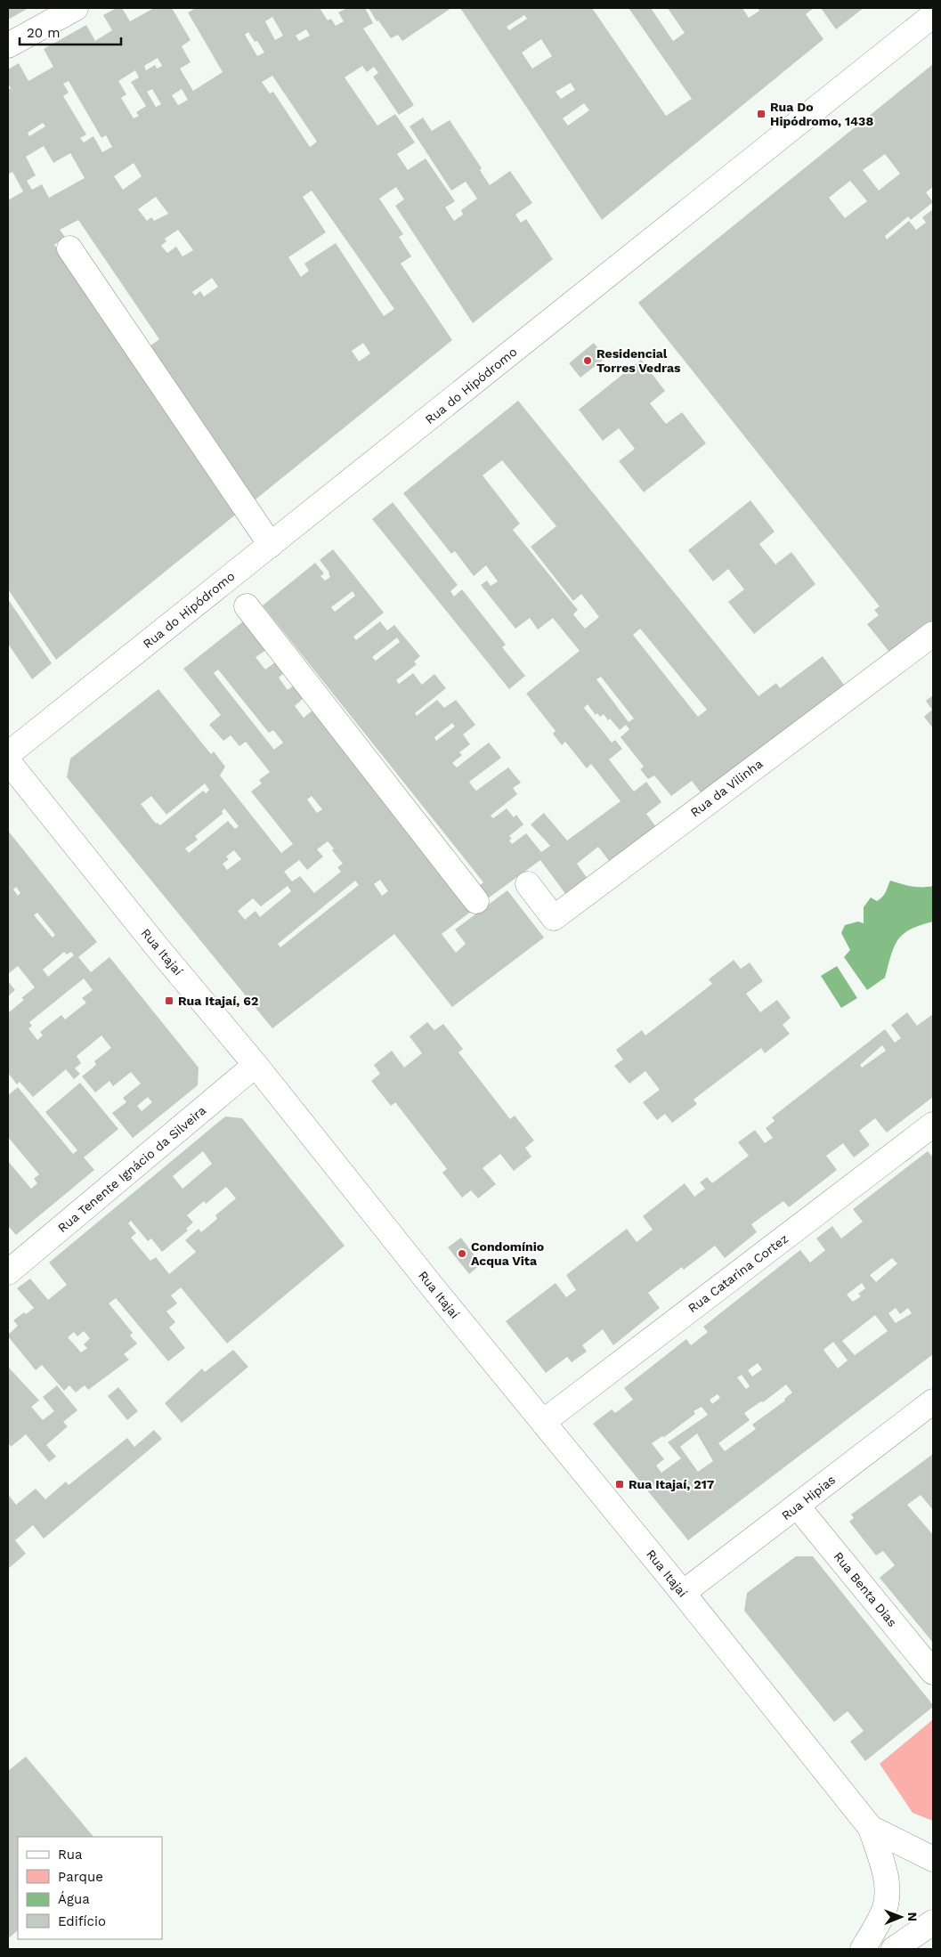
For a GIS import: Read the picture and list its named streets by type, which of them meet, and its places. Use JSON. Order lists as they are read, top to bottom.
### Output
{
  "streets": {
    "street": [
      "Rua do Hipódromo",
      "Rua da Vilinha",
      "Rua Itajaí",
      "Rua Tenente Ignácio da Silveira",
      "Rua Catarina Cortez",
      "Rua Hipias",
      "Rua Benta Dias"
    ]
  },
  "crossings": [
    ["Rua Itajaí", "Rua Tenente Ignácio da Silveira"],
    ["Rua Itajaí", "Rua Catarina Cortez"],
    ["Rua Itajaí", "Rua Hipias"],
    ["Rua Hipias", "Rua Benta Dias"]
  ],
  "places": {
    "transit": ["Rua Do Hipódromo, 1438", "Rua Itajaí, 62", "Rua Itajaí, 217"],
    "other": ["Residencial Torres Vedras", "Condomínio Acqua Vita"]
  },
  "legend": [
    "Rua",
    "Parque",
    "Água",
    "Edifício"
  ],
  "scale_bar": "20 m",
  "north": "right"
}
